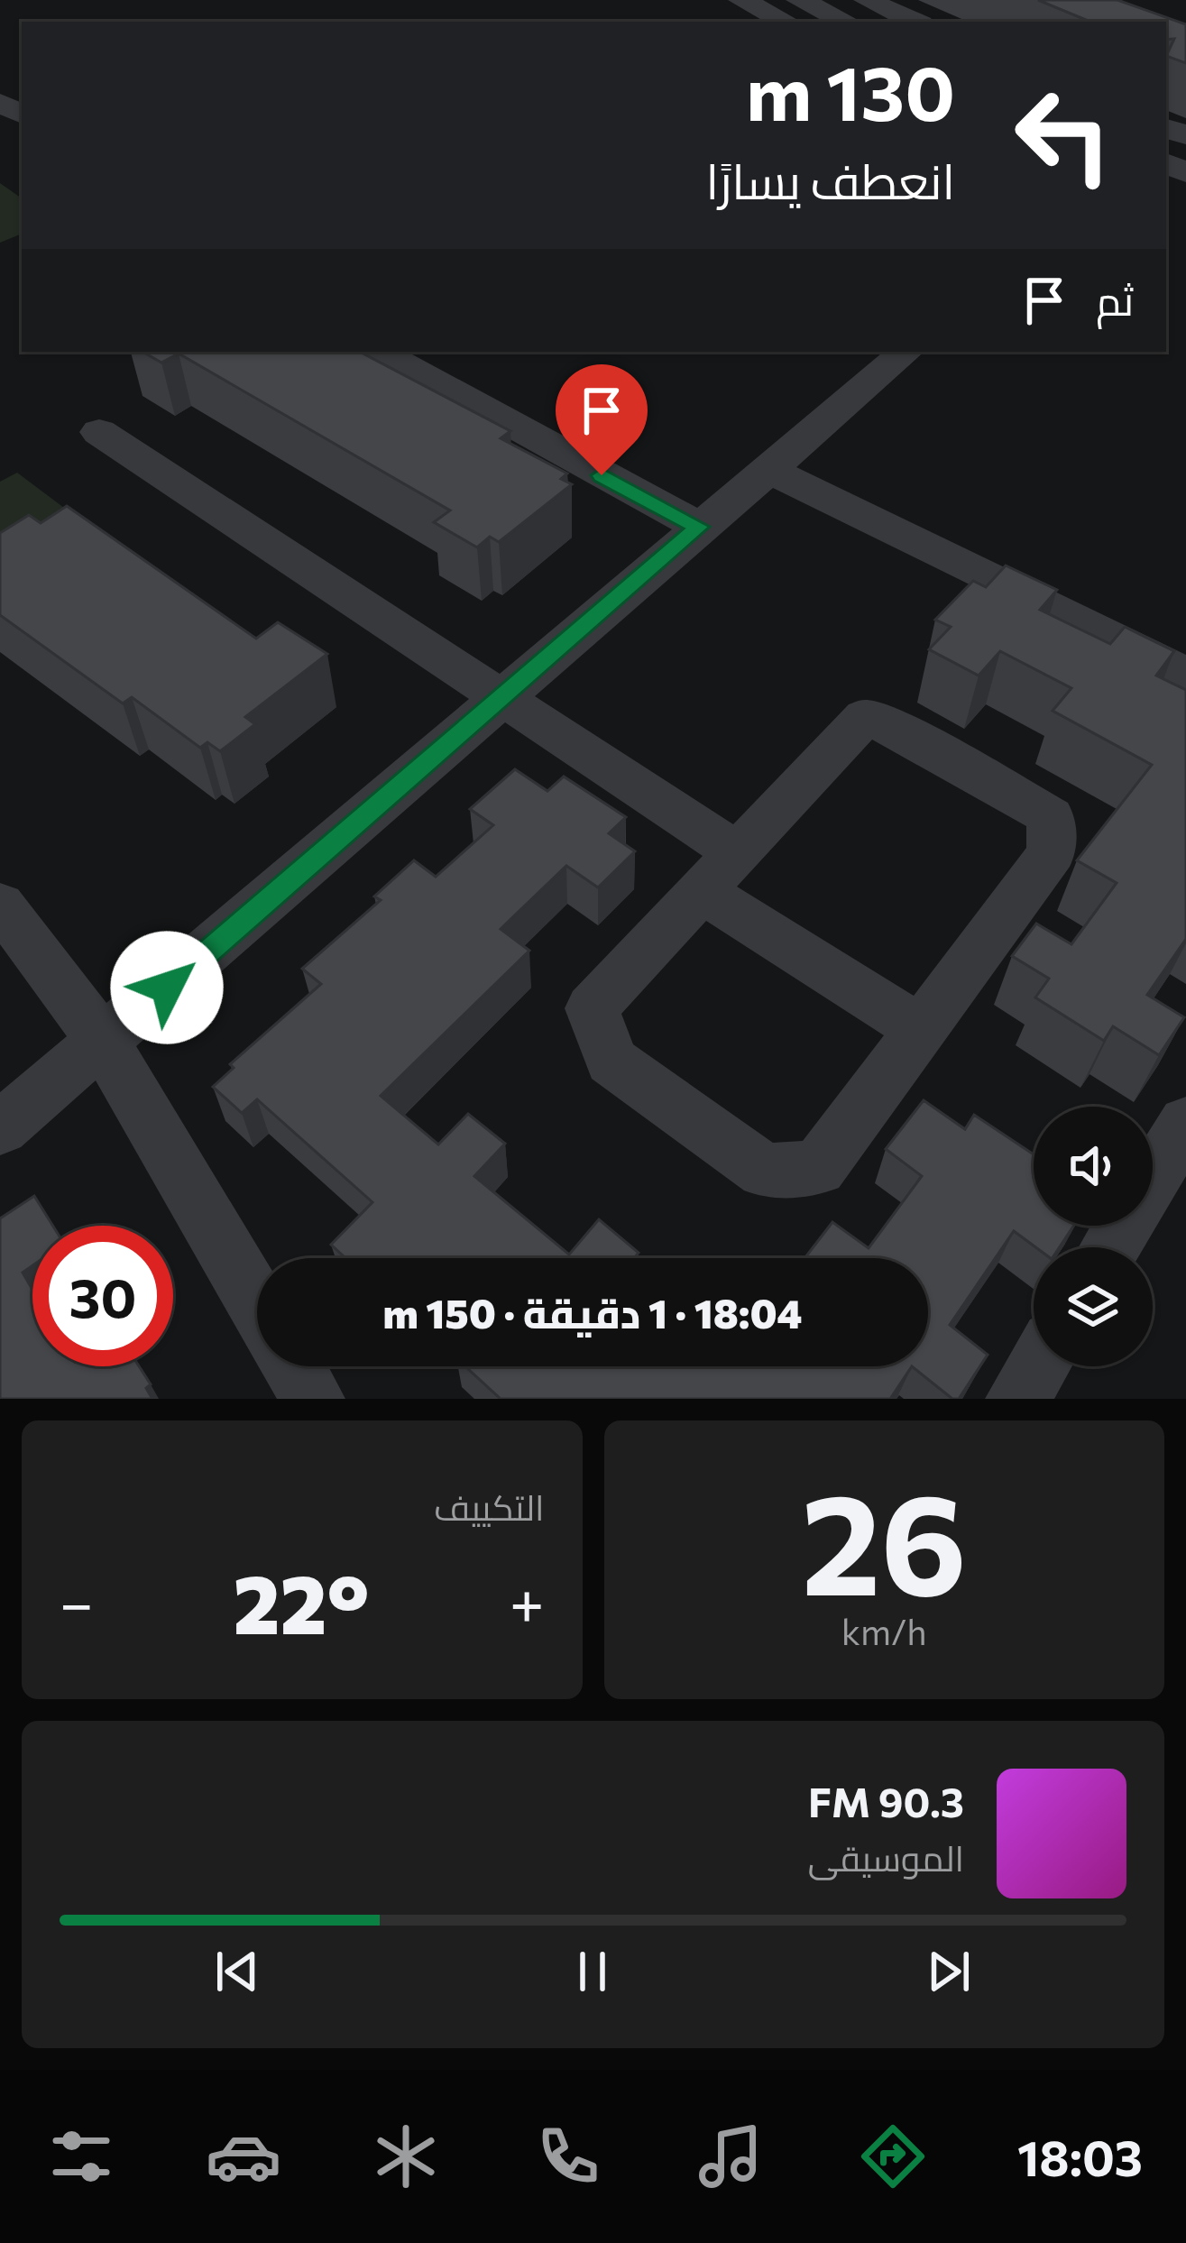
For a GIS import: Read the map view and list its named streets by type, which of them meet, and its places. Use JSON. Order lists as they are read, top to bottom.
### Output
{
  "page": {
    "turn": ["130 m", "انعطف يسارًا"],
    "then": "ثم",
    "limit": "30",
    "trip": "18:04 · 1 دقيقة · 150 m",
    "tile": [
      ["26", "km/h"],
      "التكييف"
    ],
    "heat": ["−", "22°", "+"],
    "song": ["90.3 FM", "الموسيقى"],
    "tabs": "18:03"
  }
}
